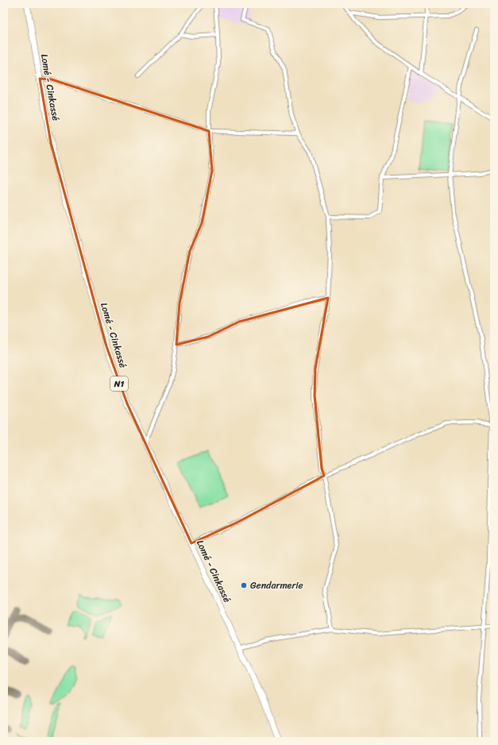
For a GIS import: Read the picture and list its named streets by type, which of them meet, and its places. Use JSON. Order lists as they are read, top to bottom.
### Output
{
  "streets": {
    "highway": ["Lomé - Cinkassé", "N1"]
  },
  "places": ["Gendarmerie"]
}
